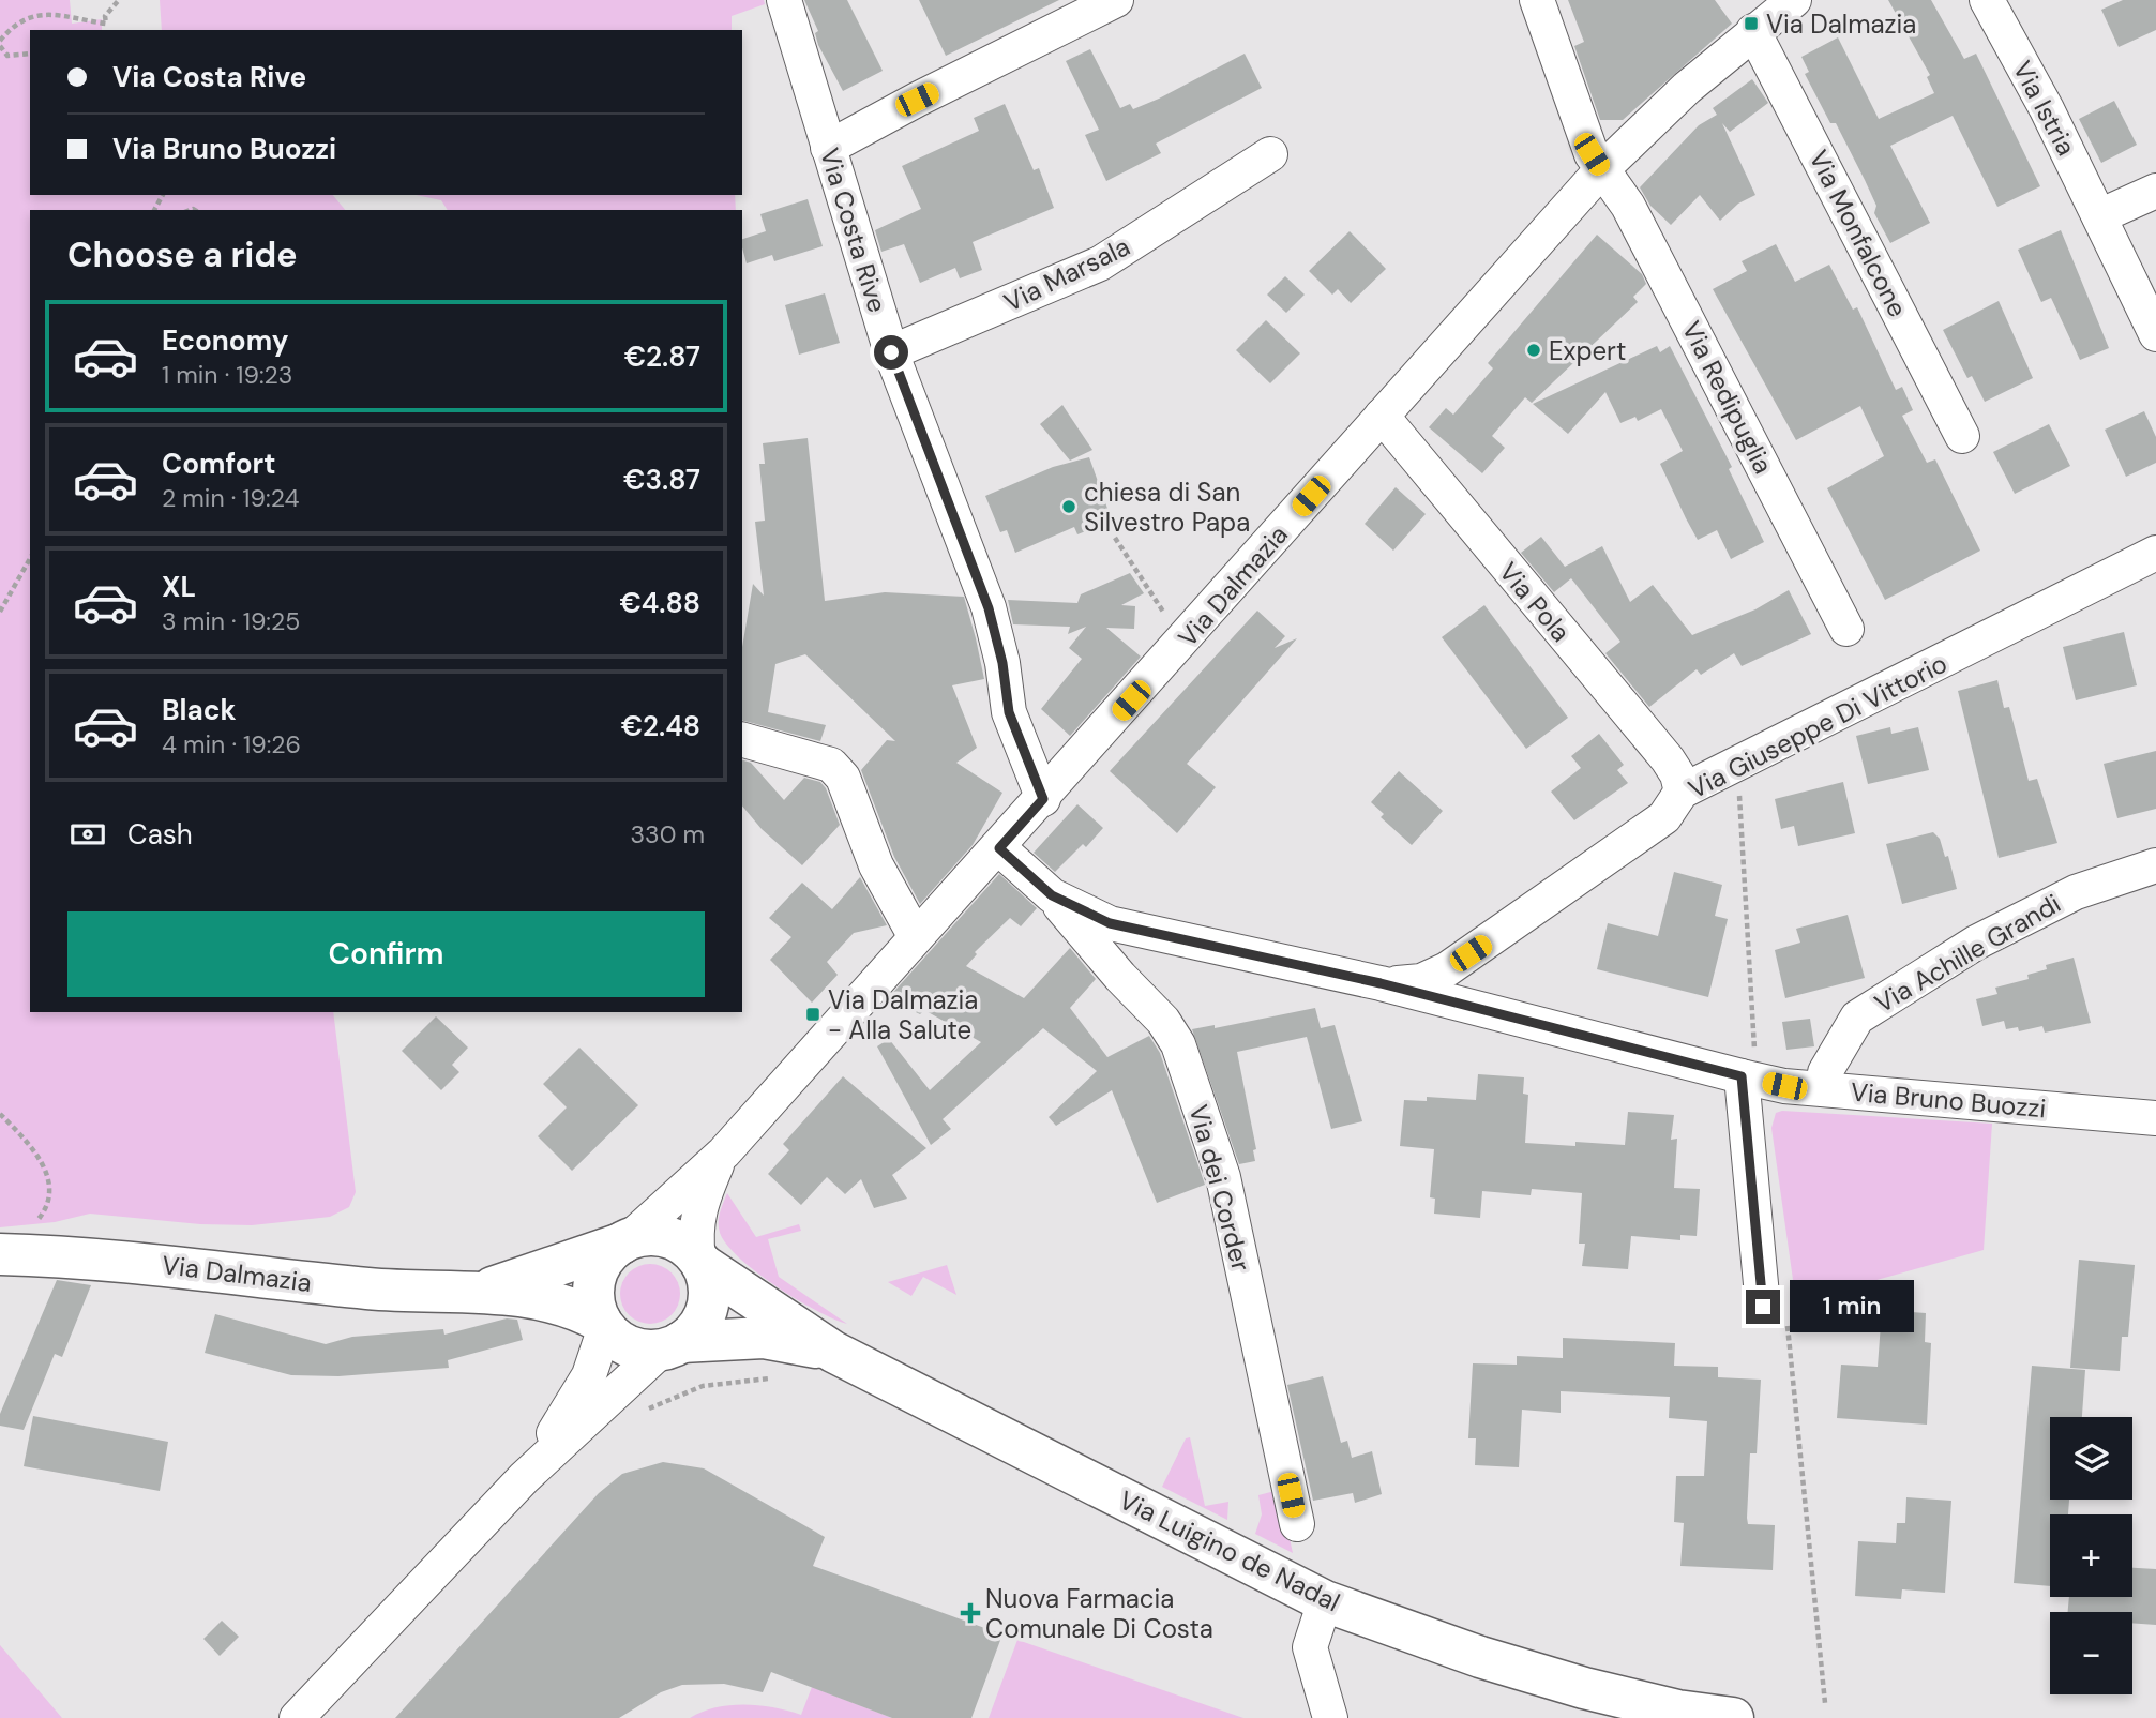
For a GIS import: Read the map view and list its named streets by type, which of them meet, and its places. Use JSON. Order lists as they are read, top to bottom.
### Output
{
  "streets": {
    "main road": ["Via Dalmazia", "Via Luigino de Nadal"],
    "street": [
      "Via Istria",
      "Via Costa Rive",
      "Via Monfalcone",
      "Via Marsala",
      "Via Redipuglia",
      "Via Pola",
      "Via Giuseppe Di Vittorio",
      "Via Achille Grandi",
      "Via Bruno Buozzi",
      "Via dei Corder"
    ]
  },
  "crossings": [
    ["Via Costa Rive", "Via Marsala"],
    ["Via Costa Rive", "Via Dalmazia"],
    ["Via Monfalcone", "Via Dalmazia"],
    ["Via Redipuglia", "Via Dalmazia"],
    ["Via Dalmazia", "Via Pola"],
    ["Via Dalmazia", "Via Bruno Buozzi"],
    ["Via Dalmazia", "Via Luigino de Nadal"],
    ["Via Pola", "Via Giuseppe Di Vittorio"],
    ["Via Giuseppe Di Vittorio", "Via Bruno Buozzi"],
    ["Via Achille Grandi", "Via Bruno Buozzi"],
    ["Via Bruno Buozzi", "Via dei Corder"]
  ],
  "places": {
    "transit": ["Via Dalmazia", "Via Dalmazia - Alla Salute"],
    "other": ["Expert", "chiesa di San Silvestro Papa"],
    "health": ["Nuova Farmacia Comunale Di Costa"]
  },
  "page": {
    "banner": ["Via Costa Rive", "Via Bruno Buozzi"],
    "heading": "Choose a ride",
    "list": [
      {
        "name": "Economy",
        "note": "1 min · 19:23",
        "value": "€2.87"
      },
      {
        "name": "Comfort",
        "note": "2 min · 19:24",
        "value": "€3.87"
      },
      {
        "name": "XL",
        "note": "3 min · 19:25",
        "value": "€4.88"
      },
      {
        "name": "Black",
        "note": "4 min · 19:26",
        "value": "€2.48"
      }
    ],
    "pay": ["Cash", "330 m"],
    "buttons": "Confirm",
    "bubble": "1 min",
    "map_buttons": ["+", "−"]
  }
}
